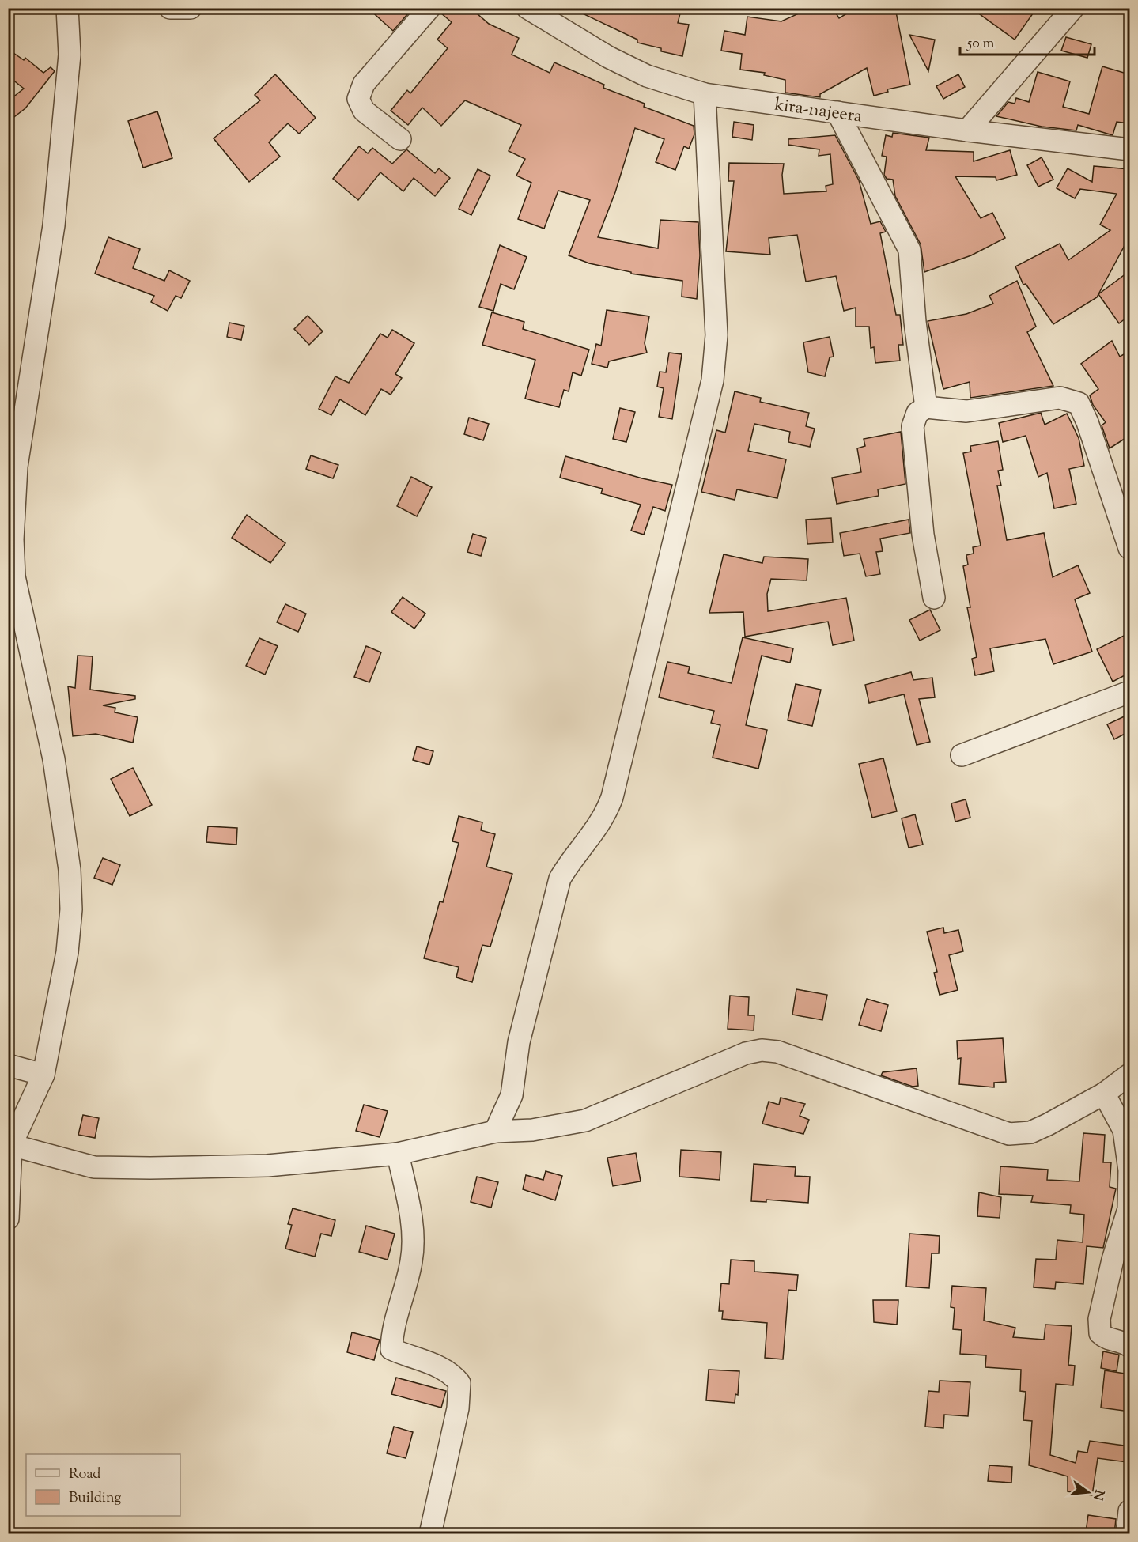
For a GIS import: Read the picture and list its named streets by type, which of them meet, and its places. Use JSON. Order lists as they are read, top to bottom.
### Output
{
  "streets": {
    "street": ["kira-najeera"]
  },
  "legend": ["Road", "Building"],
  "scale_bar": "50 m",
  "north": "right"
}
